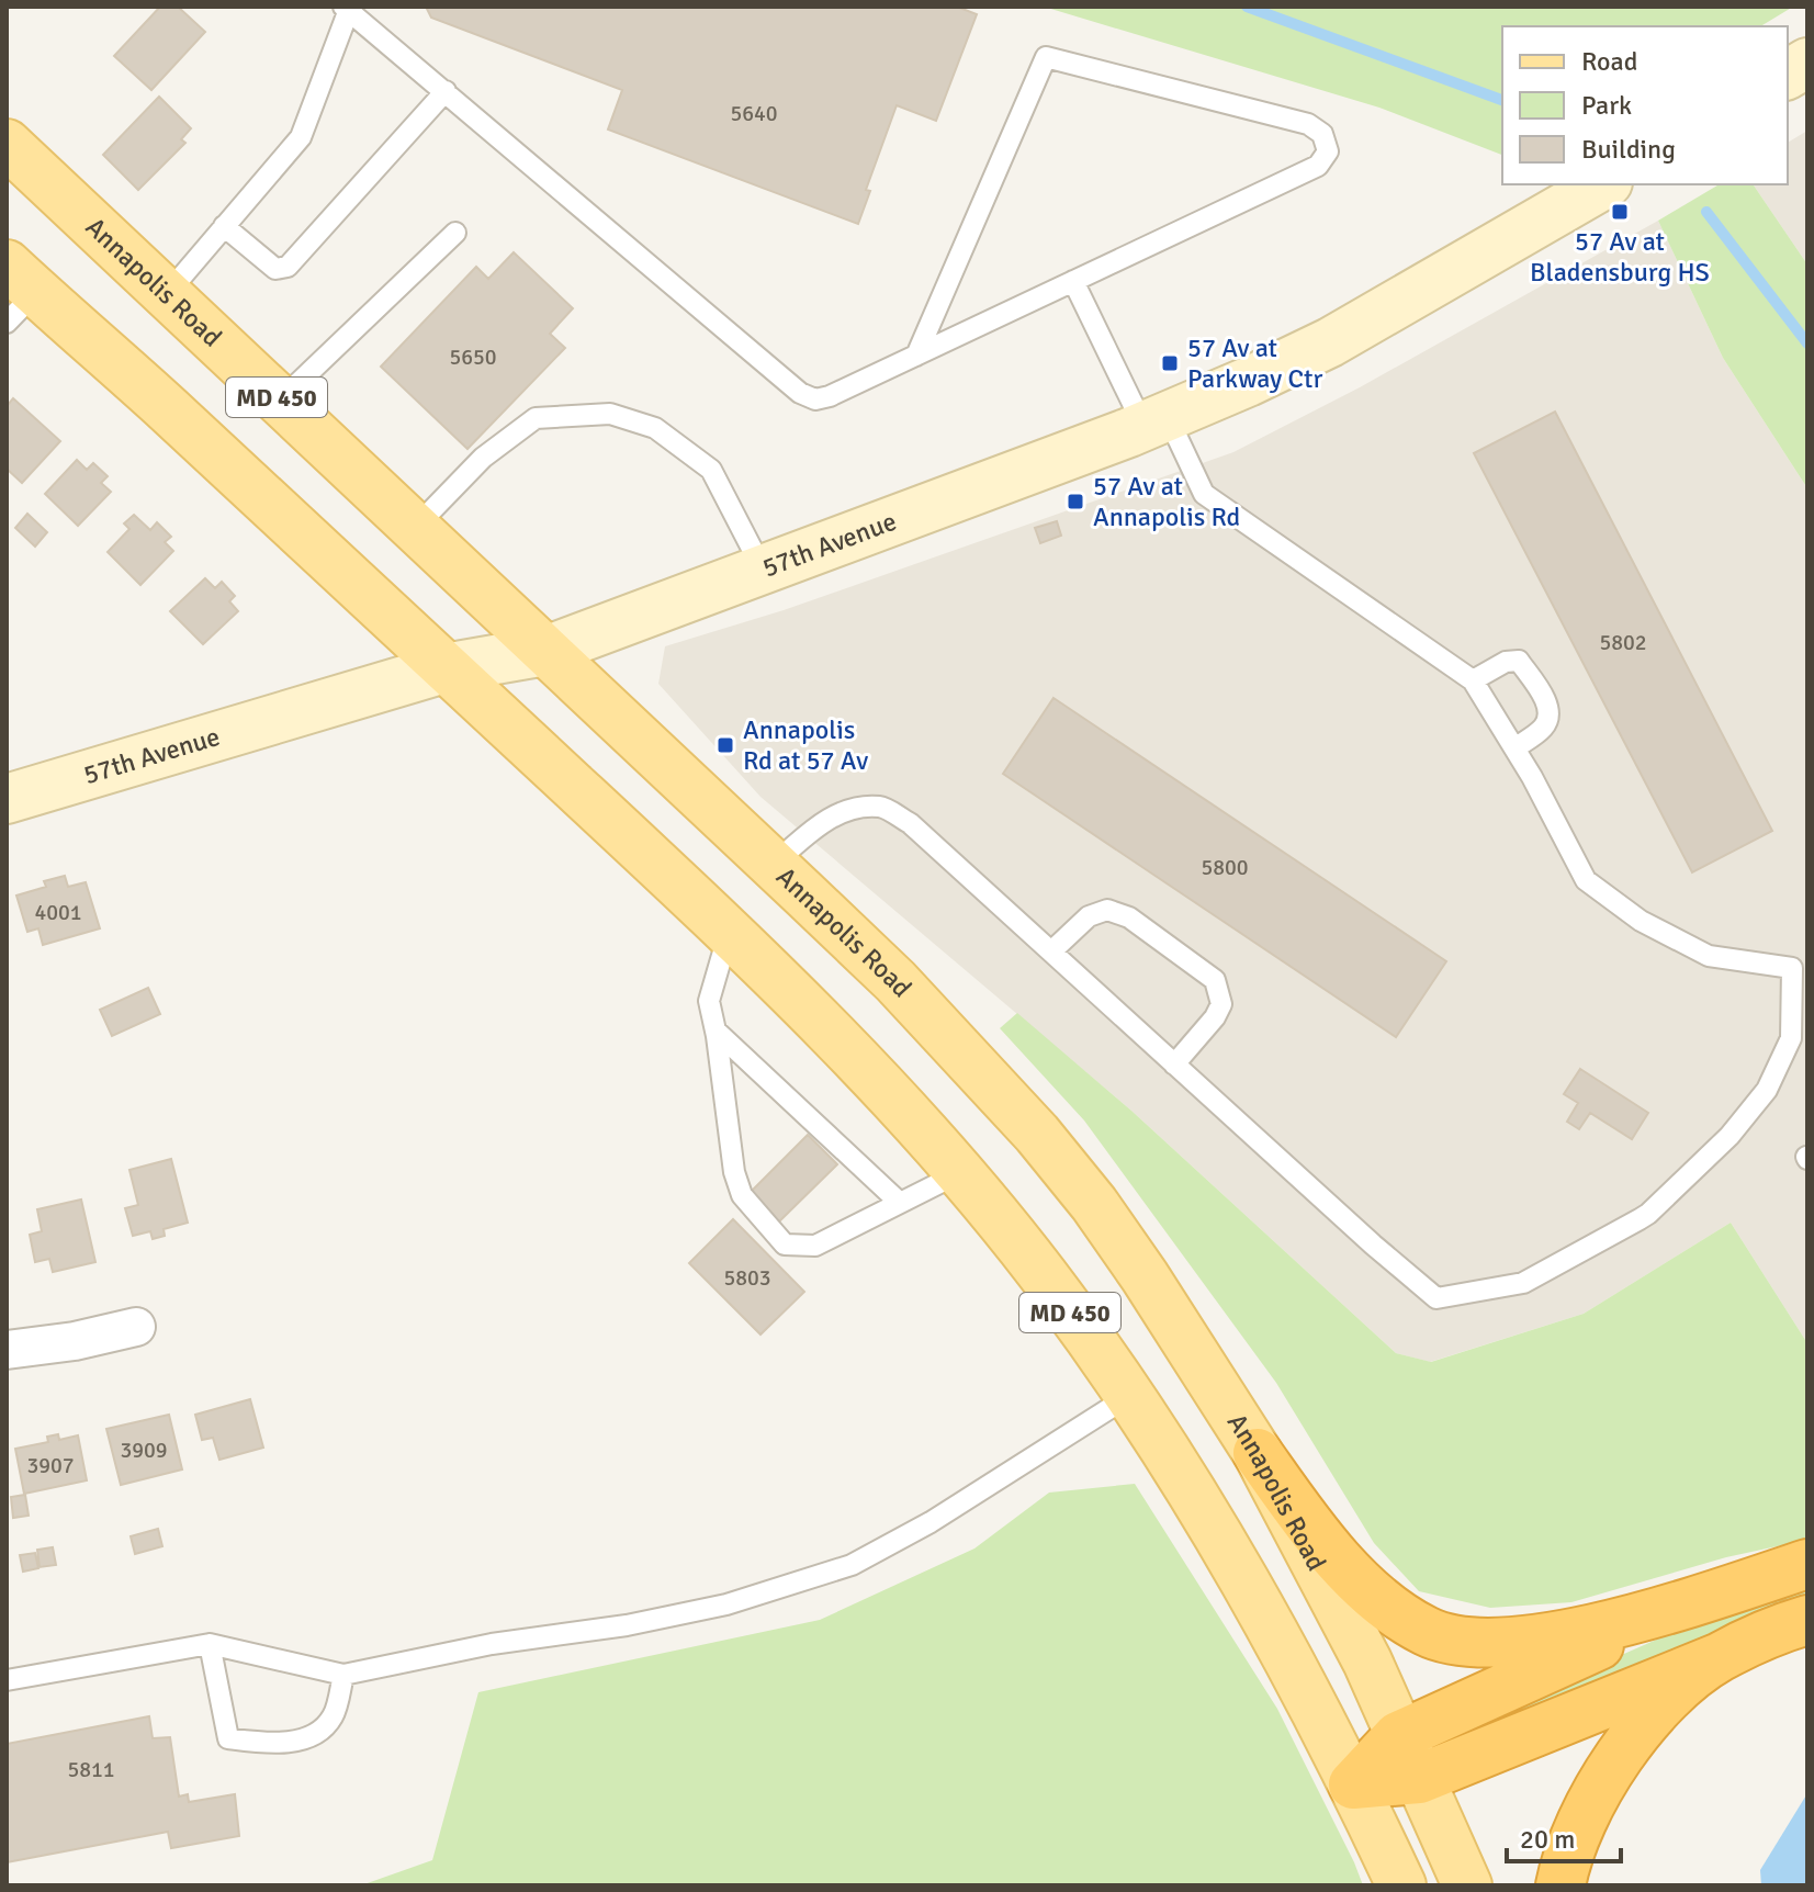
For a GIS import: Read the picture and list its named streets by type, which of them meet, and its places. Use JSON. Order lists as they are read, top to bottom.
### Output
{
  "streets": {
    "main road": ["Annapolis Road", "MD 450"],
    "street": ["57th Avenue"]
  },
  "crossings": [
    ["Annapolis Road", "57th Avenue"],
    ["MD 450", "57th Avenue"]
  ],
  "places": {
    "transit": [
      "57 Av at Bladensburg HS",
      "57 Av at Parkway Ctr",
      "57 Av at Annapolis Rd",
      "Annapolis Rd at 57 Av"
    ]
  },
  "house_numbers": [
    "5640",
    "5650",
    "5802",
    "5800",
    "4001",
    "5803",
    "3909",
    "3907",
    "5811"
  ],
  "legend": ["Road", "Park", "Building"],
  "scale_bar": "20 m"
}
